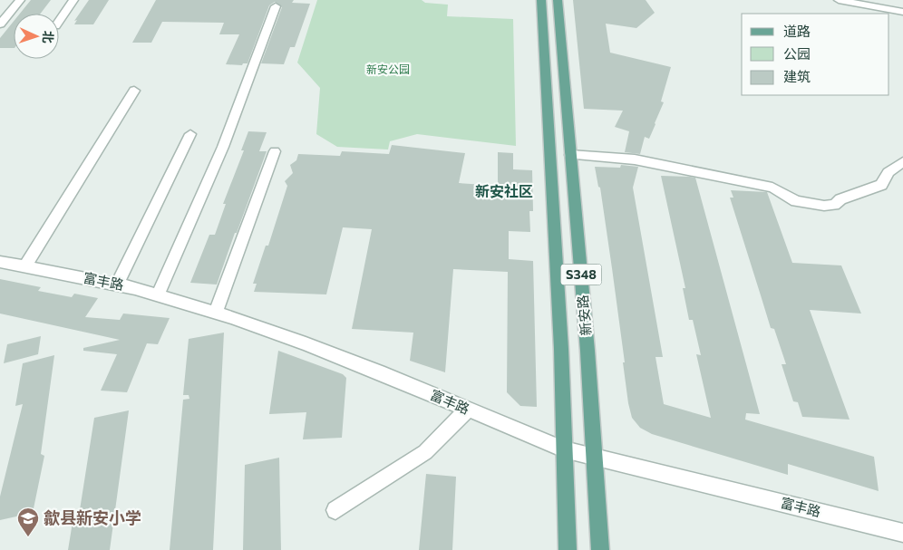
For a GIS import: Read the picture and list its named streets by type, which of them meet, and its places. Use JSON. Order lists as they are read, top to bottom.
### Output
{
  "streets": {
    "main road": ["S348", "新安路"],
    "street": ["富丰路"]
  },
  "crossings": [
    ["富丰路", "新安路"]
  ],
  "districts": ["新安社区"],
  "parks": ["新安公园"],
  "places": {
    "school or university": ["歙县新安小学"]
  },
  "legend": ["道路", "公园", "建筑"],
  "north": "right"
}
